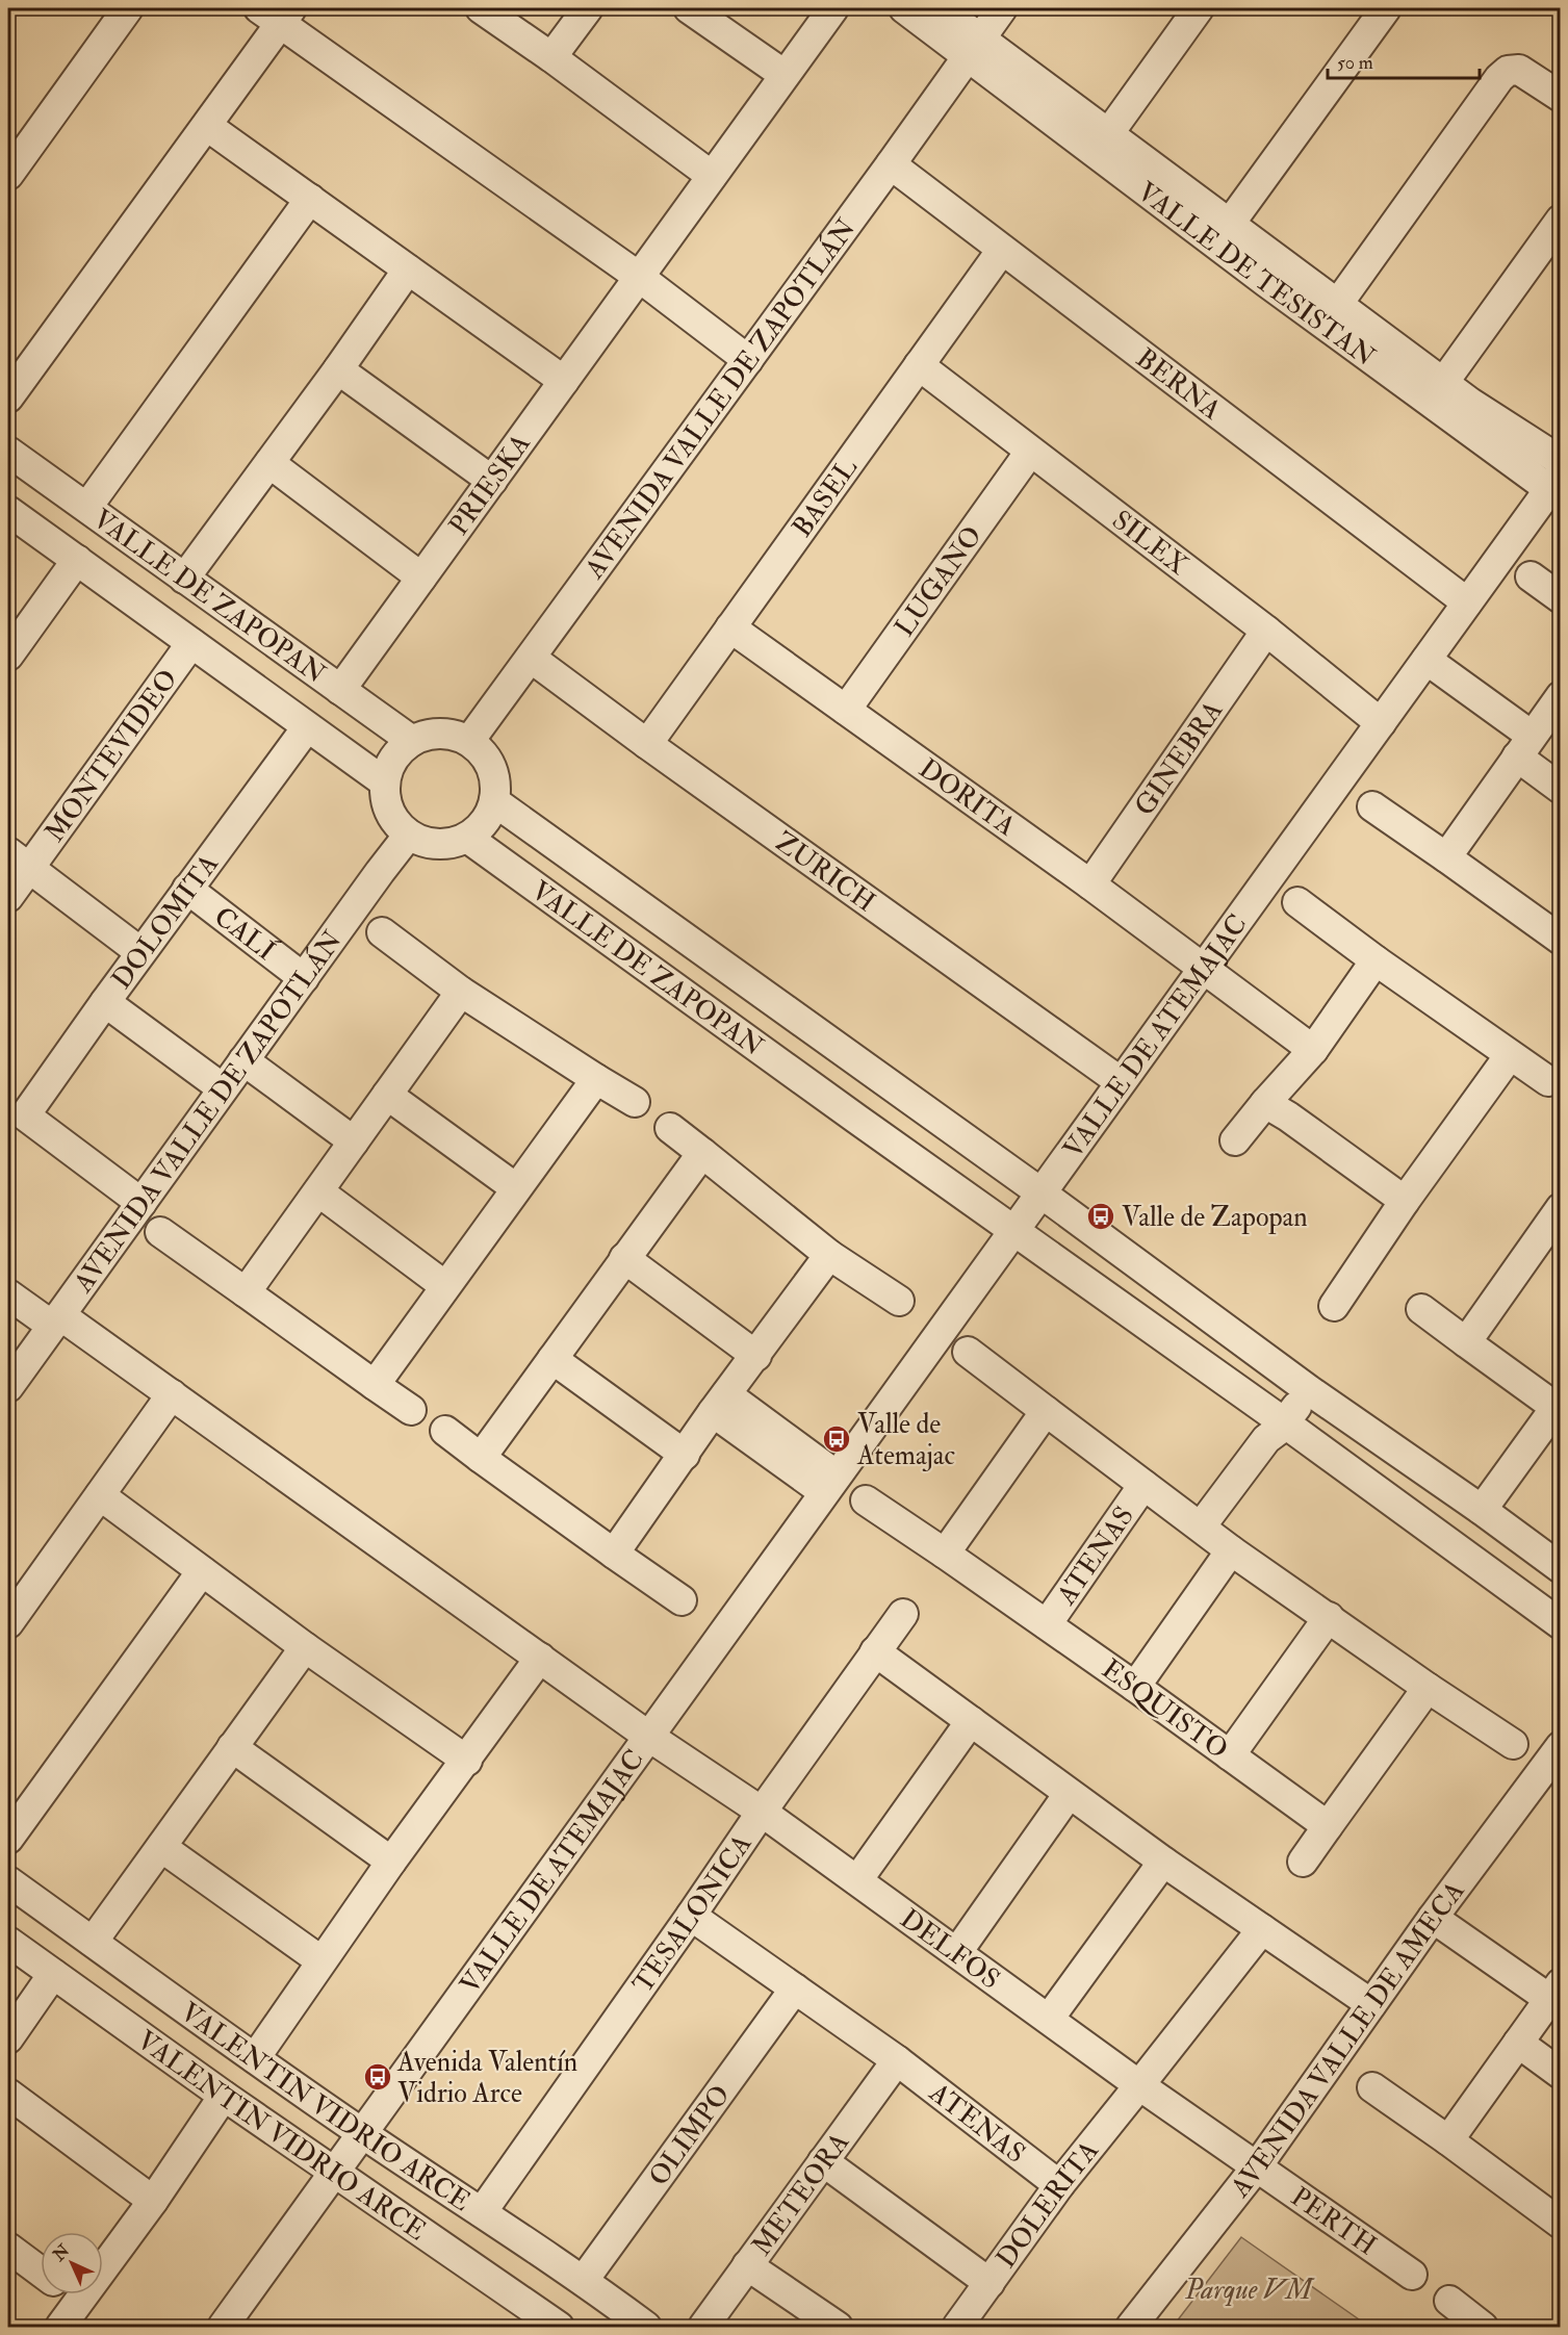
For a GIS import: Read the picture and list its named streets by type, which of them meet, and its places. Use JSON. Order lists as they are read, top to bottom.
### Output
{
  "streets": {
    "street": [
      "VALLE DE TESISTAN",
      "BERNA",
      "AVENIDA VALLE DE ZAPOTLÁN",
      "PRIESKA",
      "BASEL",
      "SILEX",
      "LUGANO",
      "VALLE DE ZAPOPAN",
      "MONTEVIDEO",
      "GINEBRA",
      "DORITA",
      "ZURICH",
      "DOLOMITA",
      "CALÍ",
      "VALLE DE ATEMAJAC",
      "ATENAS",
      "ESQUISTO",
      "TESALONICA",
      "DELFOS",
      "AVENIDA VALLE DE AMECA",
      "VALENTIN VIDRIO ARCE",
      "OLIMPO",
      "METEORA",
      "DOLERITA",
      "PERTH"
    ]
  },
  "crossings": [
    ["VALLE DE TESISTAN", "AVENIDA VALLE DE ZAPOTLÁN"],
    ["VALLE DE TESISTAN", "VALLE DE ATEMAJAC"],
    ["BERNA", "AVENIDA VALLE DE ZAPOTLÁN"],
    ["BERNA", "BASEL"],
    ["BERNA", "VALLE DE ATEMAJAC"],
    ["AVENIDA VALLE DE ZAPOTLÁN", "VALLE DE ZAPOPAN"],
    ["AVENIDA VALLE DE ZAPOTLÁN", "ZURICH"],
    ["AVENIDA VALLE DE ZAPOTLÁN", "DOLOMITA"],
    ["AVENIDA VALLE DE ZAPOTLÁN", "CALÍ"],
    ["AVENIDA VALLE DE ZAPOTLÁN", "DELFOS"],
    ["PRIESKA", "VALLE DE ZAPOPAN"],
    ["BASEL", "SILEX"],
    ["BASEL", "DORITA"],
    ["BASEL", "ZURICH"],
    ["SILEX", "LUGANO"],
    ["SILEX", "GINEBRA"],
    ["SILEX", "VALLE DE ATEMAJAC"],
    ["LUGANO", "DORITA"],
    ["VALLE DE ZAPOPAN", "MONTEVIDEO"],
    ["VALLE DE ZAPOPAN", "DOLOMITA"],
    ["VALLE DE ZAPOPAN", "VALLE DE ATEMAJAC"],
    ["GINEBRA", "DORITA"],
    ["DORITA", "VALLE DE ATEMAJAC"],
    ["ZURICH", "VALLE DE ATEMAJAC"],
    ["DOLOMITA", "CALÍ"],
    ["VALLE DE ATEMAJAC", "DELFOS"],
    ["VALLE DE ATEMAJAC", "VALENTIN VIDRIO ARCE"],
    ["ATENAS", "ESQUISTO"],
    ["ATENAS", "TESALONICA"],
    ["ATENAS", "OLIMPO"],
    ["ATENAS", "METEORA"],
    ["ATENAS", "DOLERITA"],
    ["TESALONICA", "DELFOS"],
    ["TESALONICA", "VALENTIN VIDRIO ARCE"],
    ["DELFOS", "DOLERITA"],
    ["DELFOS", "PERTH"],
    ["AVENIDA VALLE DE AMECA", "PERTH"],
    ["VALENTIN VIDRIO ARCE", "OLIMPO"],
    ["DOLERITA", "PERTH"]
  ],
  "parks": ["Parque VM"],
  "places": {
    "bus stop": ["Valle de Zapopan", "Valle de Atemajac", "Avenida Valentín Vidrio Arce"]
  },
  "scale_bar": "50 m",
  "north": "top left"
}
